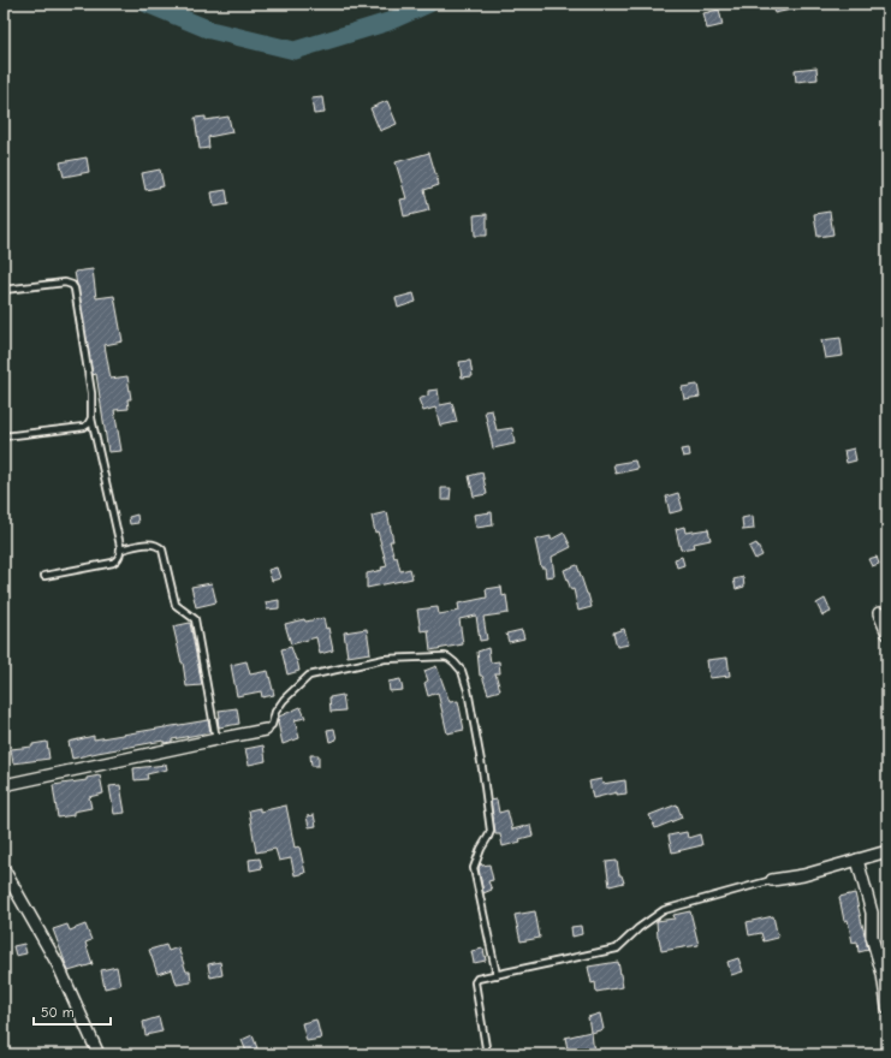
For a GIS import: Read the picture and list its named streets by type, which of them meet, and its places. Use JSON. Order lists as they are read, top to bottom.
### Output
{
  "scale_bar": "50 m"
}
